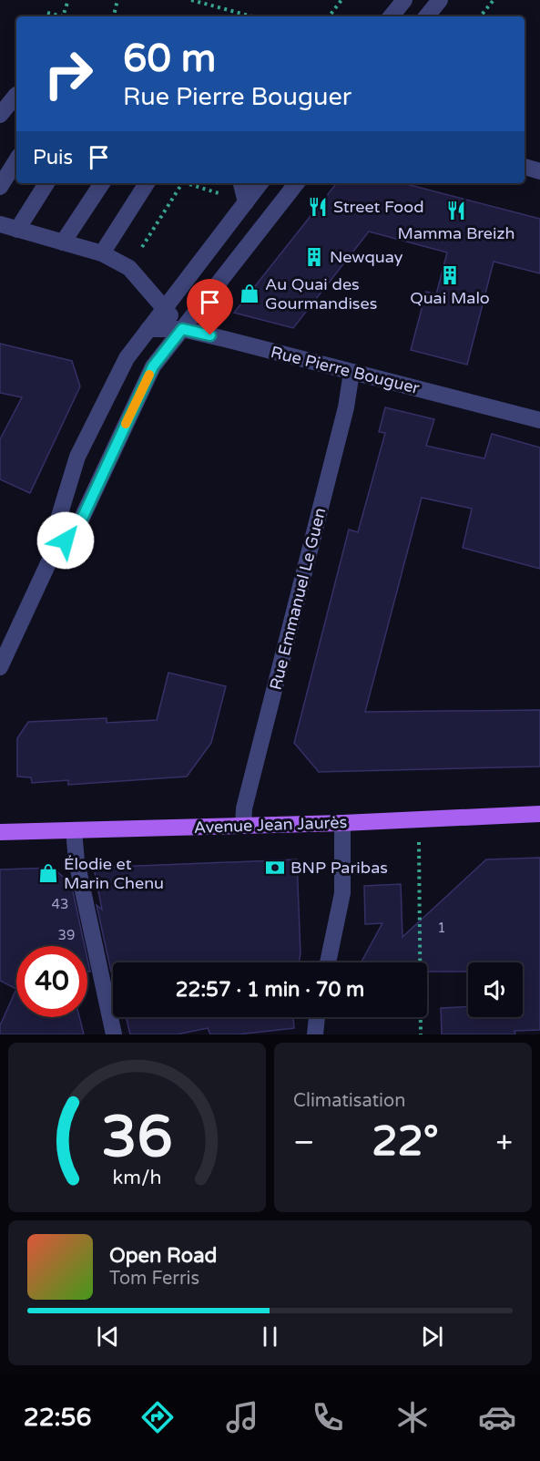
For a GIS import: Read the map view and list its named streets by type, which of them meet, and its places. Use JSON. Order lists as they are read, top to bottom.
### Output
{
  "streets": {
    "main road": ["Avenue Jean Jaurès"],
    "street": ["Rue Pierre Bouguer", "Rue Emmanuel Le Guen"]
  },
  "crossings": [
    ["Rue Pierre Bouguer", "Rue Emmanuel Le Guen"],
    ["Rue Emmanuel Le Guen", "Avenue Jean Jaurès"]
  ],
  "places": {
    "restaurant": ["Street Food", "Mamma Breizh"],
    "building": ["Newquay", "Quai Malo"],
    "shop": ["Au Quai des Gourmandises", "Élodie et Marin Chenu"],
    "bank": ["BNP Paribas"]
  },
  "house_numbers": ["43", "1", "39"],
  "page": {
    "turn": ["60 m", "Rue Pierre Bouguer"],
    "then": "Puis",
    "limit": "40",
    "trip": "22:57 · 1 min · 70 m",
    "tile": "Climatisation",
    "heat": ["−", "22°", "+"],
    "song": ["Open Road", "Tom Ferris"],
    "tabs": "22:56",
    "gauge": ["36", "km/h"]
  }
}
